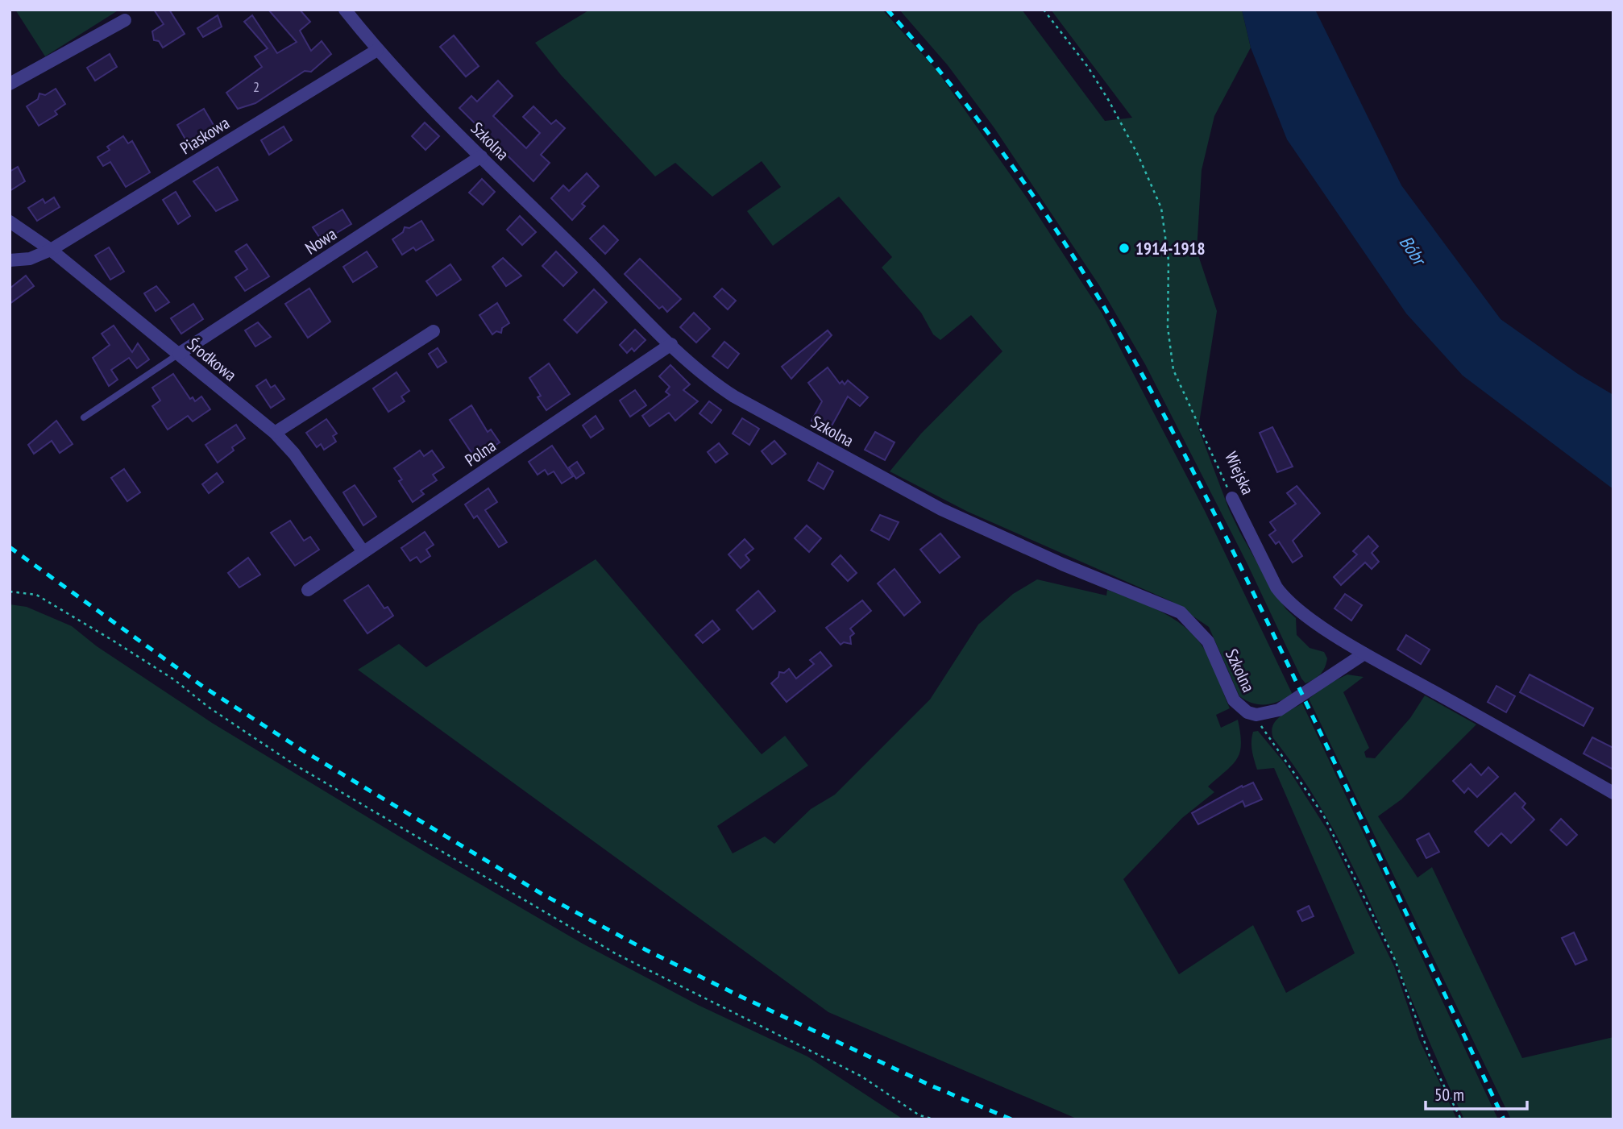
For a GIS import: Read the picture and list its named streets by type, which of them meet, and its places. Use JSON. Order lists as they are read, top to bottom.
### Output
{
  "streets": {
    "street": [
      "Piaskowa",
      "Szkolna",
      "Nowa",
      "Środkowa",
      "Polna",
      "Wiejska"
    ]
  },
  "crossings": [
    ["Piaskowa", "Szkolna"],
    ["Piaskowa", "Środkowa"],
    ["Szkolna", "Nowa"],
    ["Szkolna", "Polna"],
    ["Szkolna", "Wiejska"],
    ["Nowa", "Środkowa"],
    ["Środkowa", "Polna"]
  ],
  "water": ["Bóbr"],
  "places": ["1914-1918"],
  "house_numbers": ["2"],
  "scale_bar": "50 m"
}
